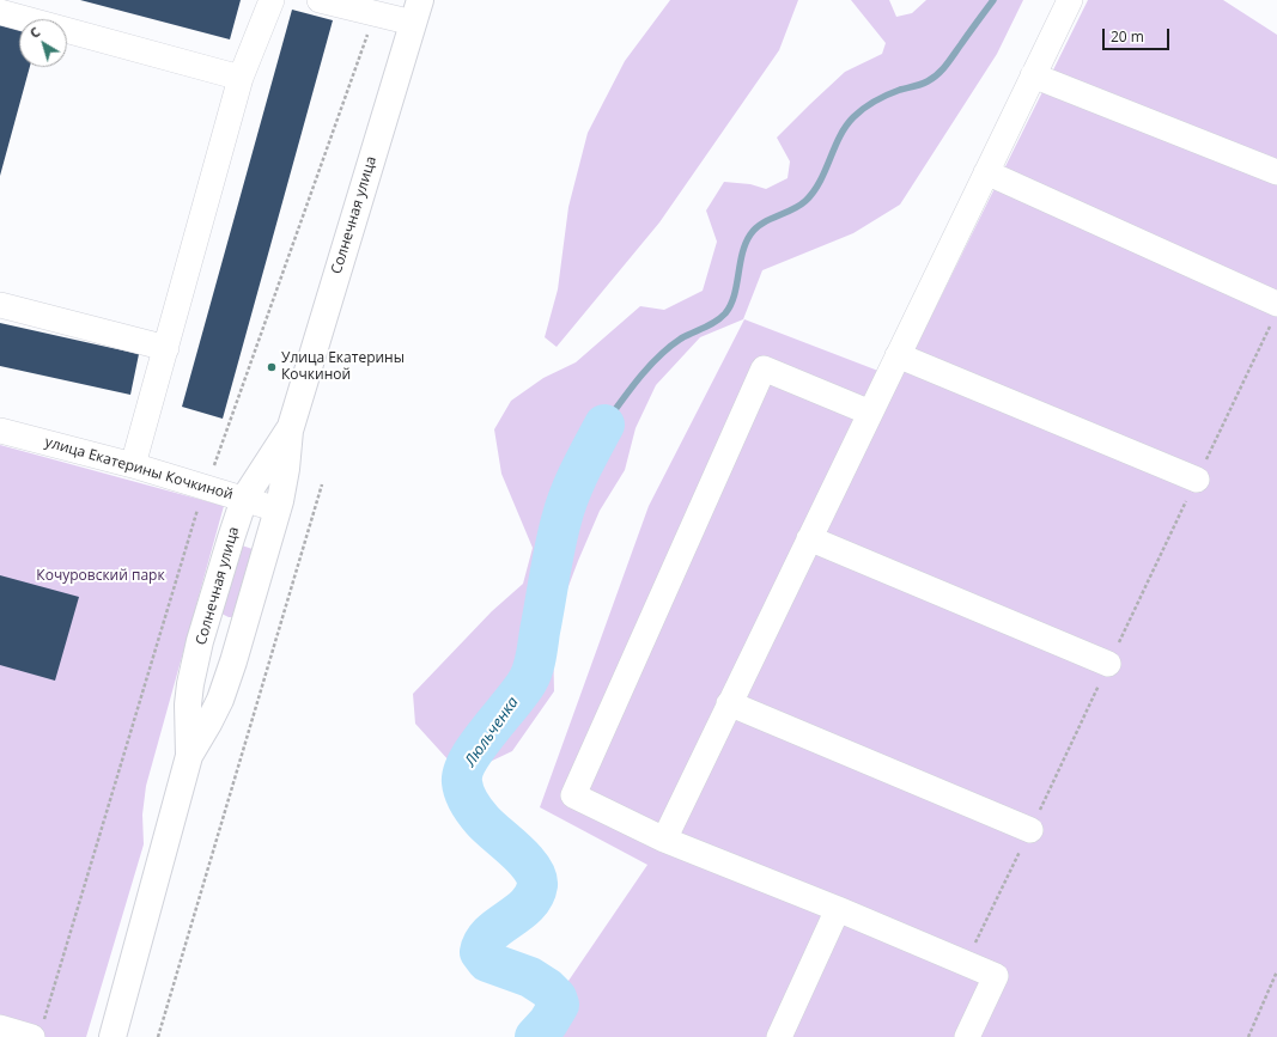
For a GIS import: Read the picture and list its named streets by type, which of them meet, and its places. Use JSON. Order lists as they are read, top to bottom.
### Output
{
  "streets": {
    "main road": ["Солнечная улица"],
    "street": ["улица Екатерины Кочкиной"]
  },
  "crossings": [
    ["Солнечная улица", "улица Екатерины Кочкиной"]
  ],
  "water": ["Люльченка"],
  "parks": ["Кочуровский парк"],
  "places": ["Улица Екатерины Кочкиной"],
  "scale_bar": "20 m",
  "north": "top left"
}
